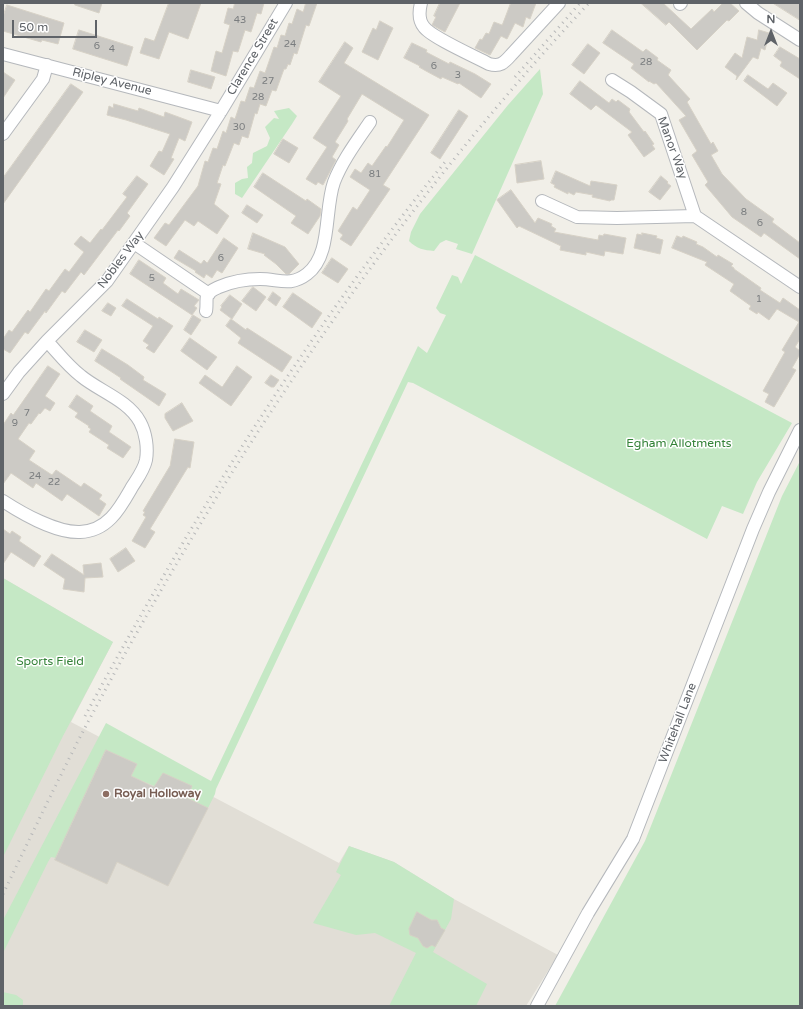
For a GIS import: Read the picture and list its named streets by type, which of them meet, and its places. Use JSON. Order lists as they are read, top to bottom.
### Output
{
  "streets": {
    "street": [
      "Clarence Street",
      "Ripley Avenue",
      "Manor Way",
      "Nobles Way",
      "Whitehall Lane"
    ]
  },
  "crossings": [
    ["Clarence Street", "Ripley Avenue"],
    ["Clarence Street", "Nobles Way"],
    ["Ripley Avenue", "Nobles Way"]
  ],
  "parks": ["Egham Allotments", "Sports Field"],
  "places": ["Royal Holloway"],
  "house_numbers": [
    "43",
    "24",
    "6",
    "4",
    "28",
    "6",
    "3",
    "27",
    "28",
    "30",
    "81",
    "8",
    "6",
    "6",
    "5",
    "1",
    "7",
    "9",
    "24",
    "22"
  ],
  "scale_bar": "50 m",
  "north": "top"
}
